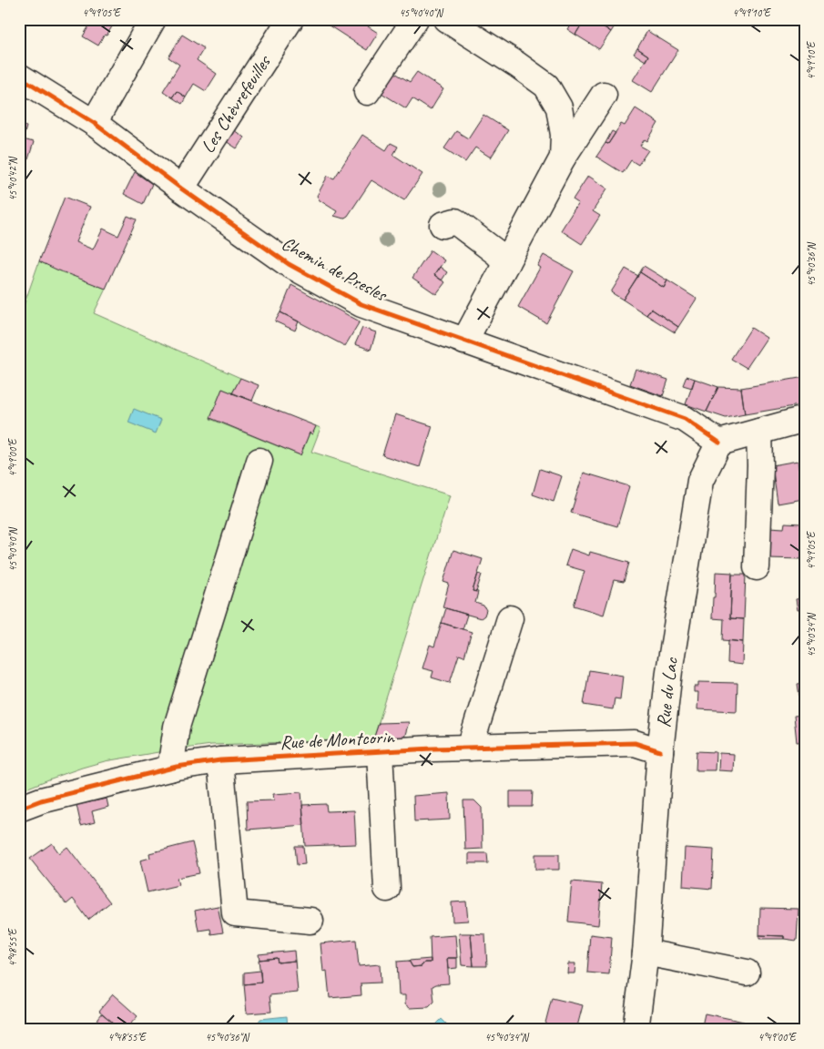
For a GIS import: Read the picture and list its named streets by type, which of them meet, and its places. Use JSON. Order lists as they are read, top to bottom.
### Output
{
  "streets": {
    "street": [
      "Les Chèvrefeuilles",
      "Chemin de Presles",
      "Rue du Lac",
      "Rue de Montcorin"
    ]
  },
  "crossings": [
    ["Les Chèvrefeuilles", "Chemin de Presles"],
    ["Chemin de Presles", "Rue du Lac"],
    ["Rue du Lac", "Rue de Montcorin"]
  ],
  "coordinates": [
    "4°49'05\"E",
    "45°40'40\"N",
    "4°49'10\"E",
    "45°40'42\"N",
    "45°40'36\"N",
    "4°49'00\"E",
    "45°40'34\"N",
    "4°48'55\"E"
  ]
}
